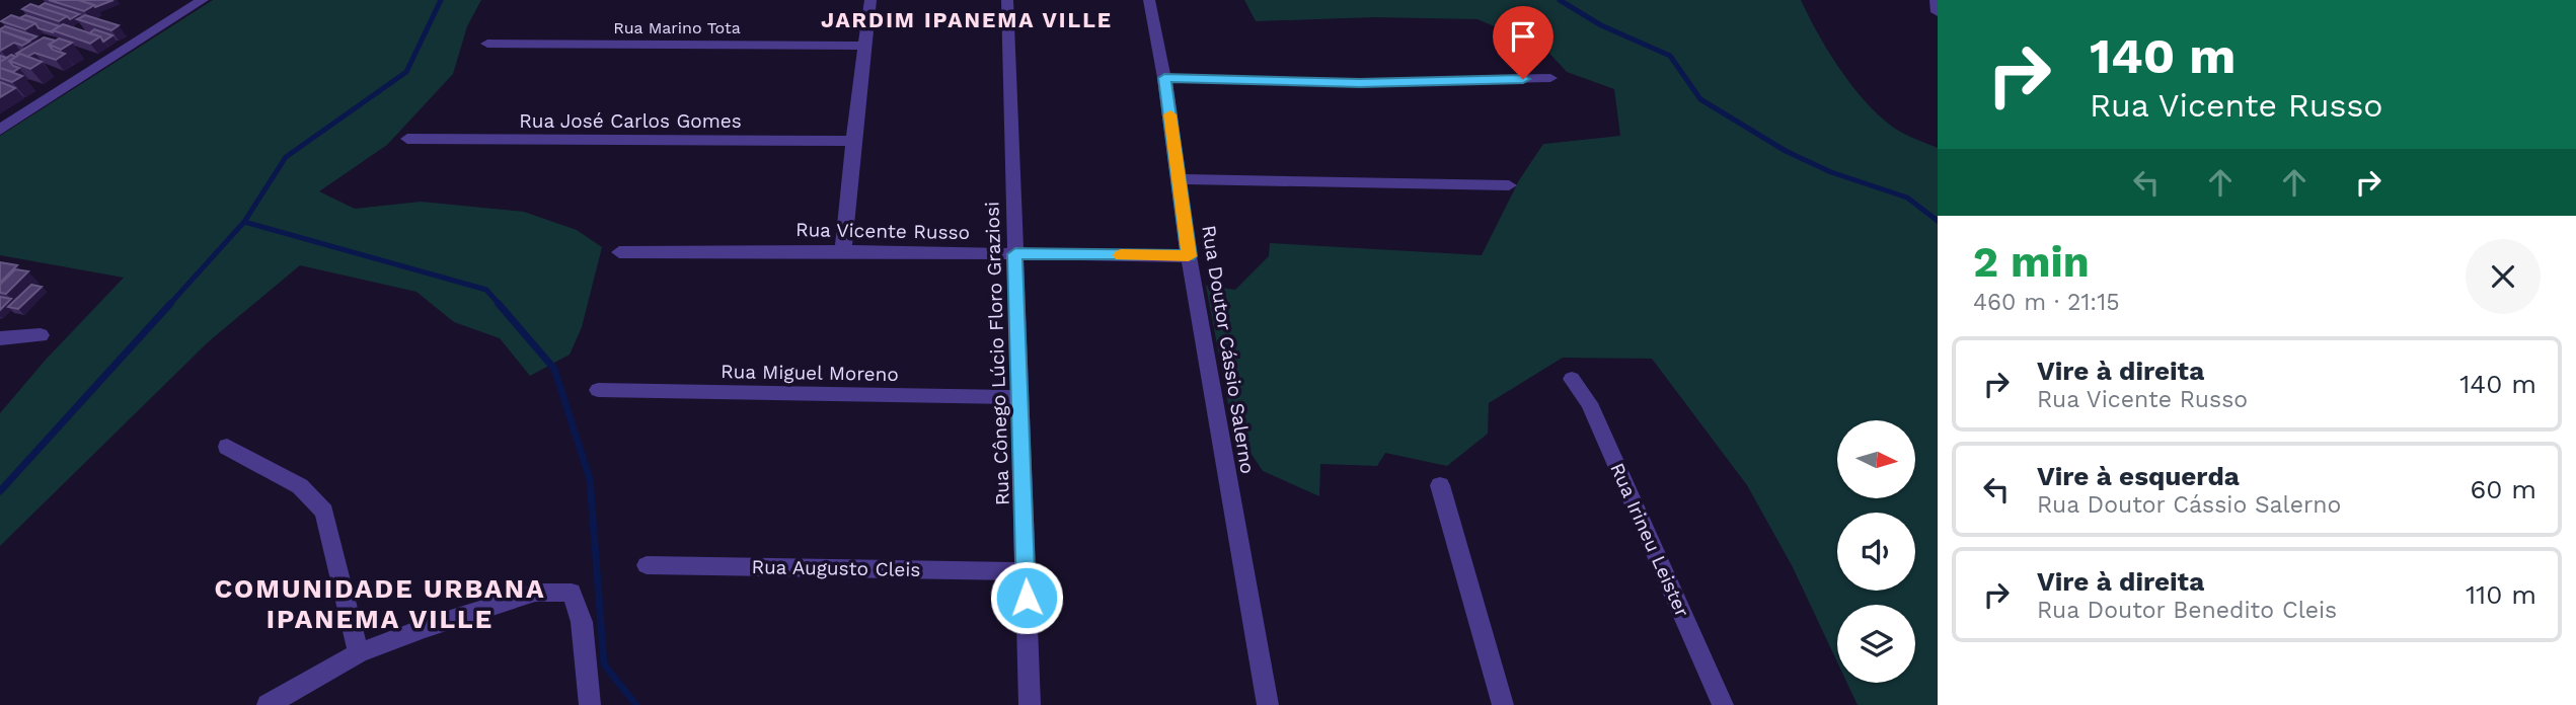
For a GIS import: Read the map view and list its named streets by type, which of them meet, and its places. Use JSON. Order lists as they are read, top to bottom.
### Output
{
  "streets": {
    "street": [
      "Rua Marino Tota",
      "Rua José Carlos Gomes",
      "Rua Vicente Russo",
      "Rua Doutor Cássio Salerno",
      "Rua Cônego Lúcio Floro Graziosi",
      "Rua Miguel Moreno",
      "Rua Irineu Leister",
      "Rua Augusto Cleis"
    ]
  },
  "crossings": [
    ["Rua Vicente Russo", "Rua Doutor Cássio Salerno"],
    ["Rua Vicente Russo", "Rua Cônego Lúcio Floro Graziosi"],
    ["Rua Cônego Lúcio Floro Graziosi", "Rua Miguel Moreno"],
    ["Rua Cônego Lúcio Floro Graziosi", "Rua Augusto Cleis"]
  ],
  "districts": ["JARDIM IPANEMA VILLE", "COMUNIDADE URBANA IPANEMA VILLE"],
  "north": "right",
  "page": {
    "turn": ["140 m", "Rua Vicente Russo"],
    "heading": ["2 min", "460 m · 21:15"],
    "list": [
      {
        "name": "Vire à direita",
        "note": "Rua Vicente Russo",
        "value": "140 m"
      },
      {
        "name": "Vire à esquerda",
        "note": "Rua Doutor Cássio Salerno",
        "value": "60 m"
      },
      {
        "name": "Vire à direita",
        "note": "Rua Doutor Benedito Cleis",
        "value": "110 m"
      }
    ]
  }
}
